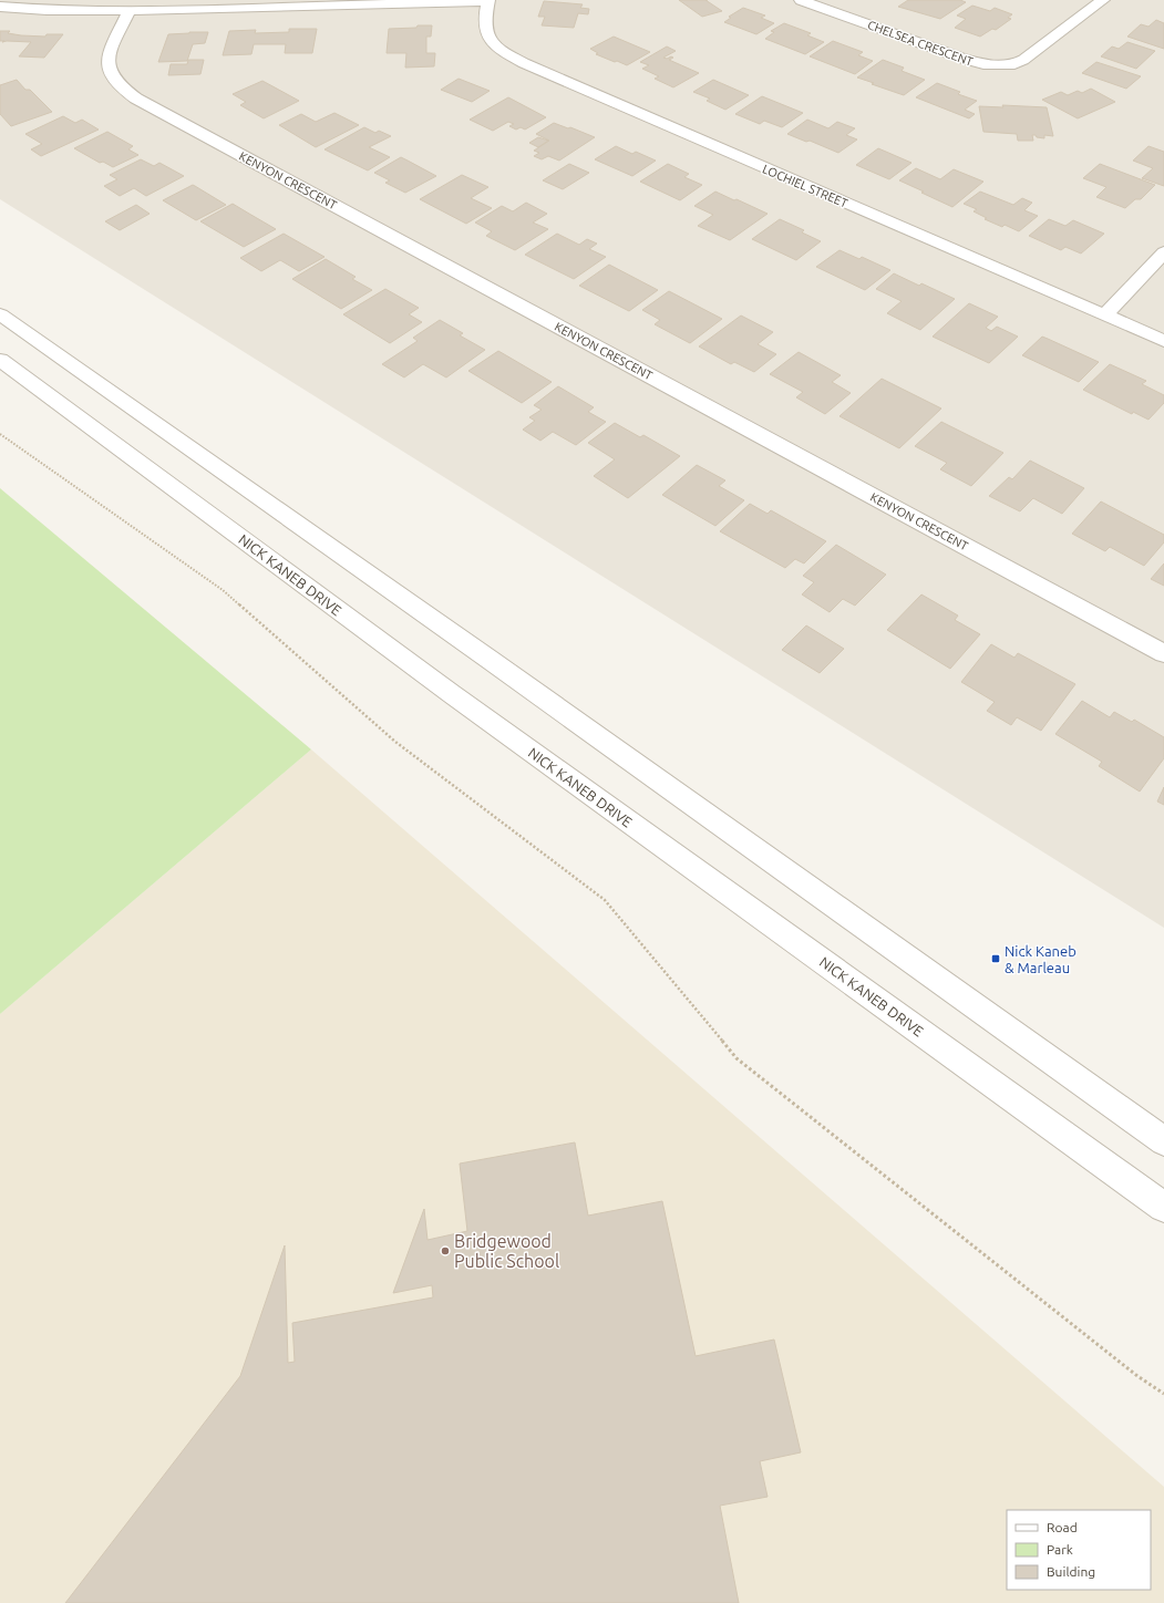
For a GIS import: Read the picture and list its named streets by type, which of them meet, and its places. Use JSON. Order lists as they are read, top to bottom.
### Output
{
  "streets": {
    "street": [
      "CHELSEA CRESCENT",
      "KENYON CRESCENT",
      "LOCHIEL STREET",
      "NICK KANEB DRIVE"
    ]
  },
  "places": {
    "transit": ["Nick Kaneb & Marleau"],
    "other": ["Bridgewood Public School"]
  },
  "legend": ["Road", "Park", "Building"]
}
